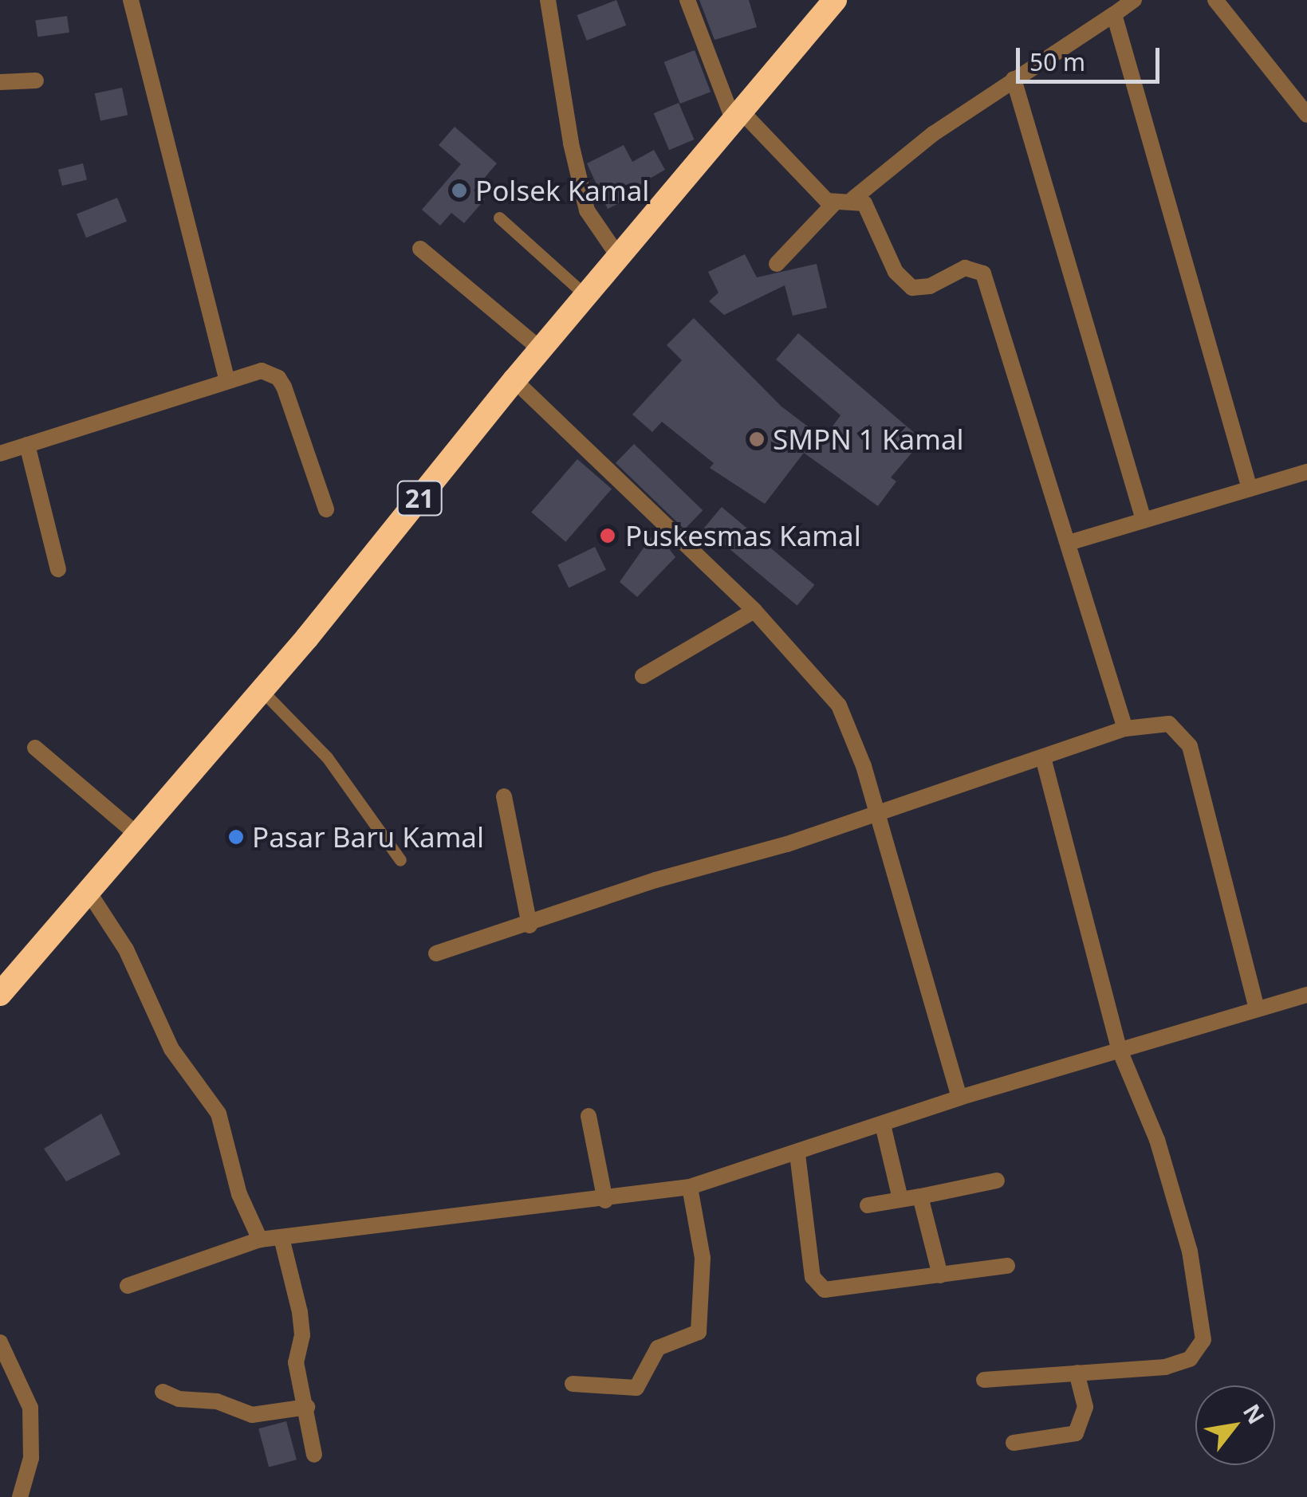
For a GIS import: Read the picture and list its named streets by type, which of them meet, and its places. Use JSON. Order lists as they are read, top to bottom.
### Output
{
  "streets": {
    "highway": ["21"]
  },
  "places": [
    "Polsek Kamal",
    "SMPN 1 Kamal",
    "Puskesmas Kamal",
    "Pasar Baru Kamal"
  ],
  "scale_bar": "50 m",
  "north": "top right"
}
